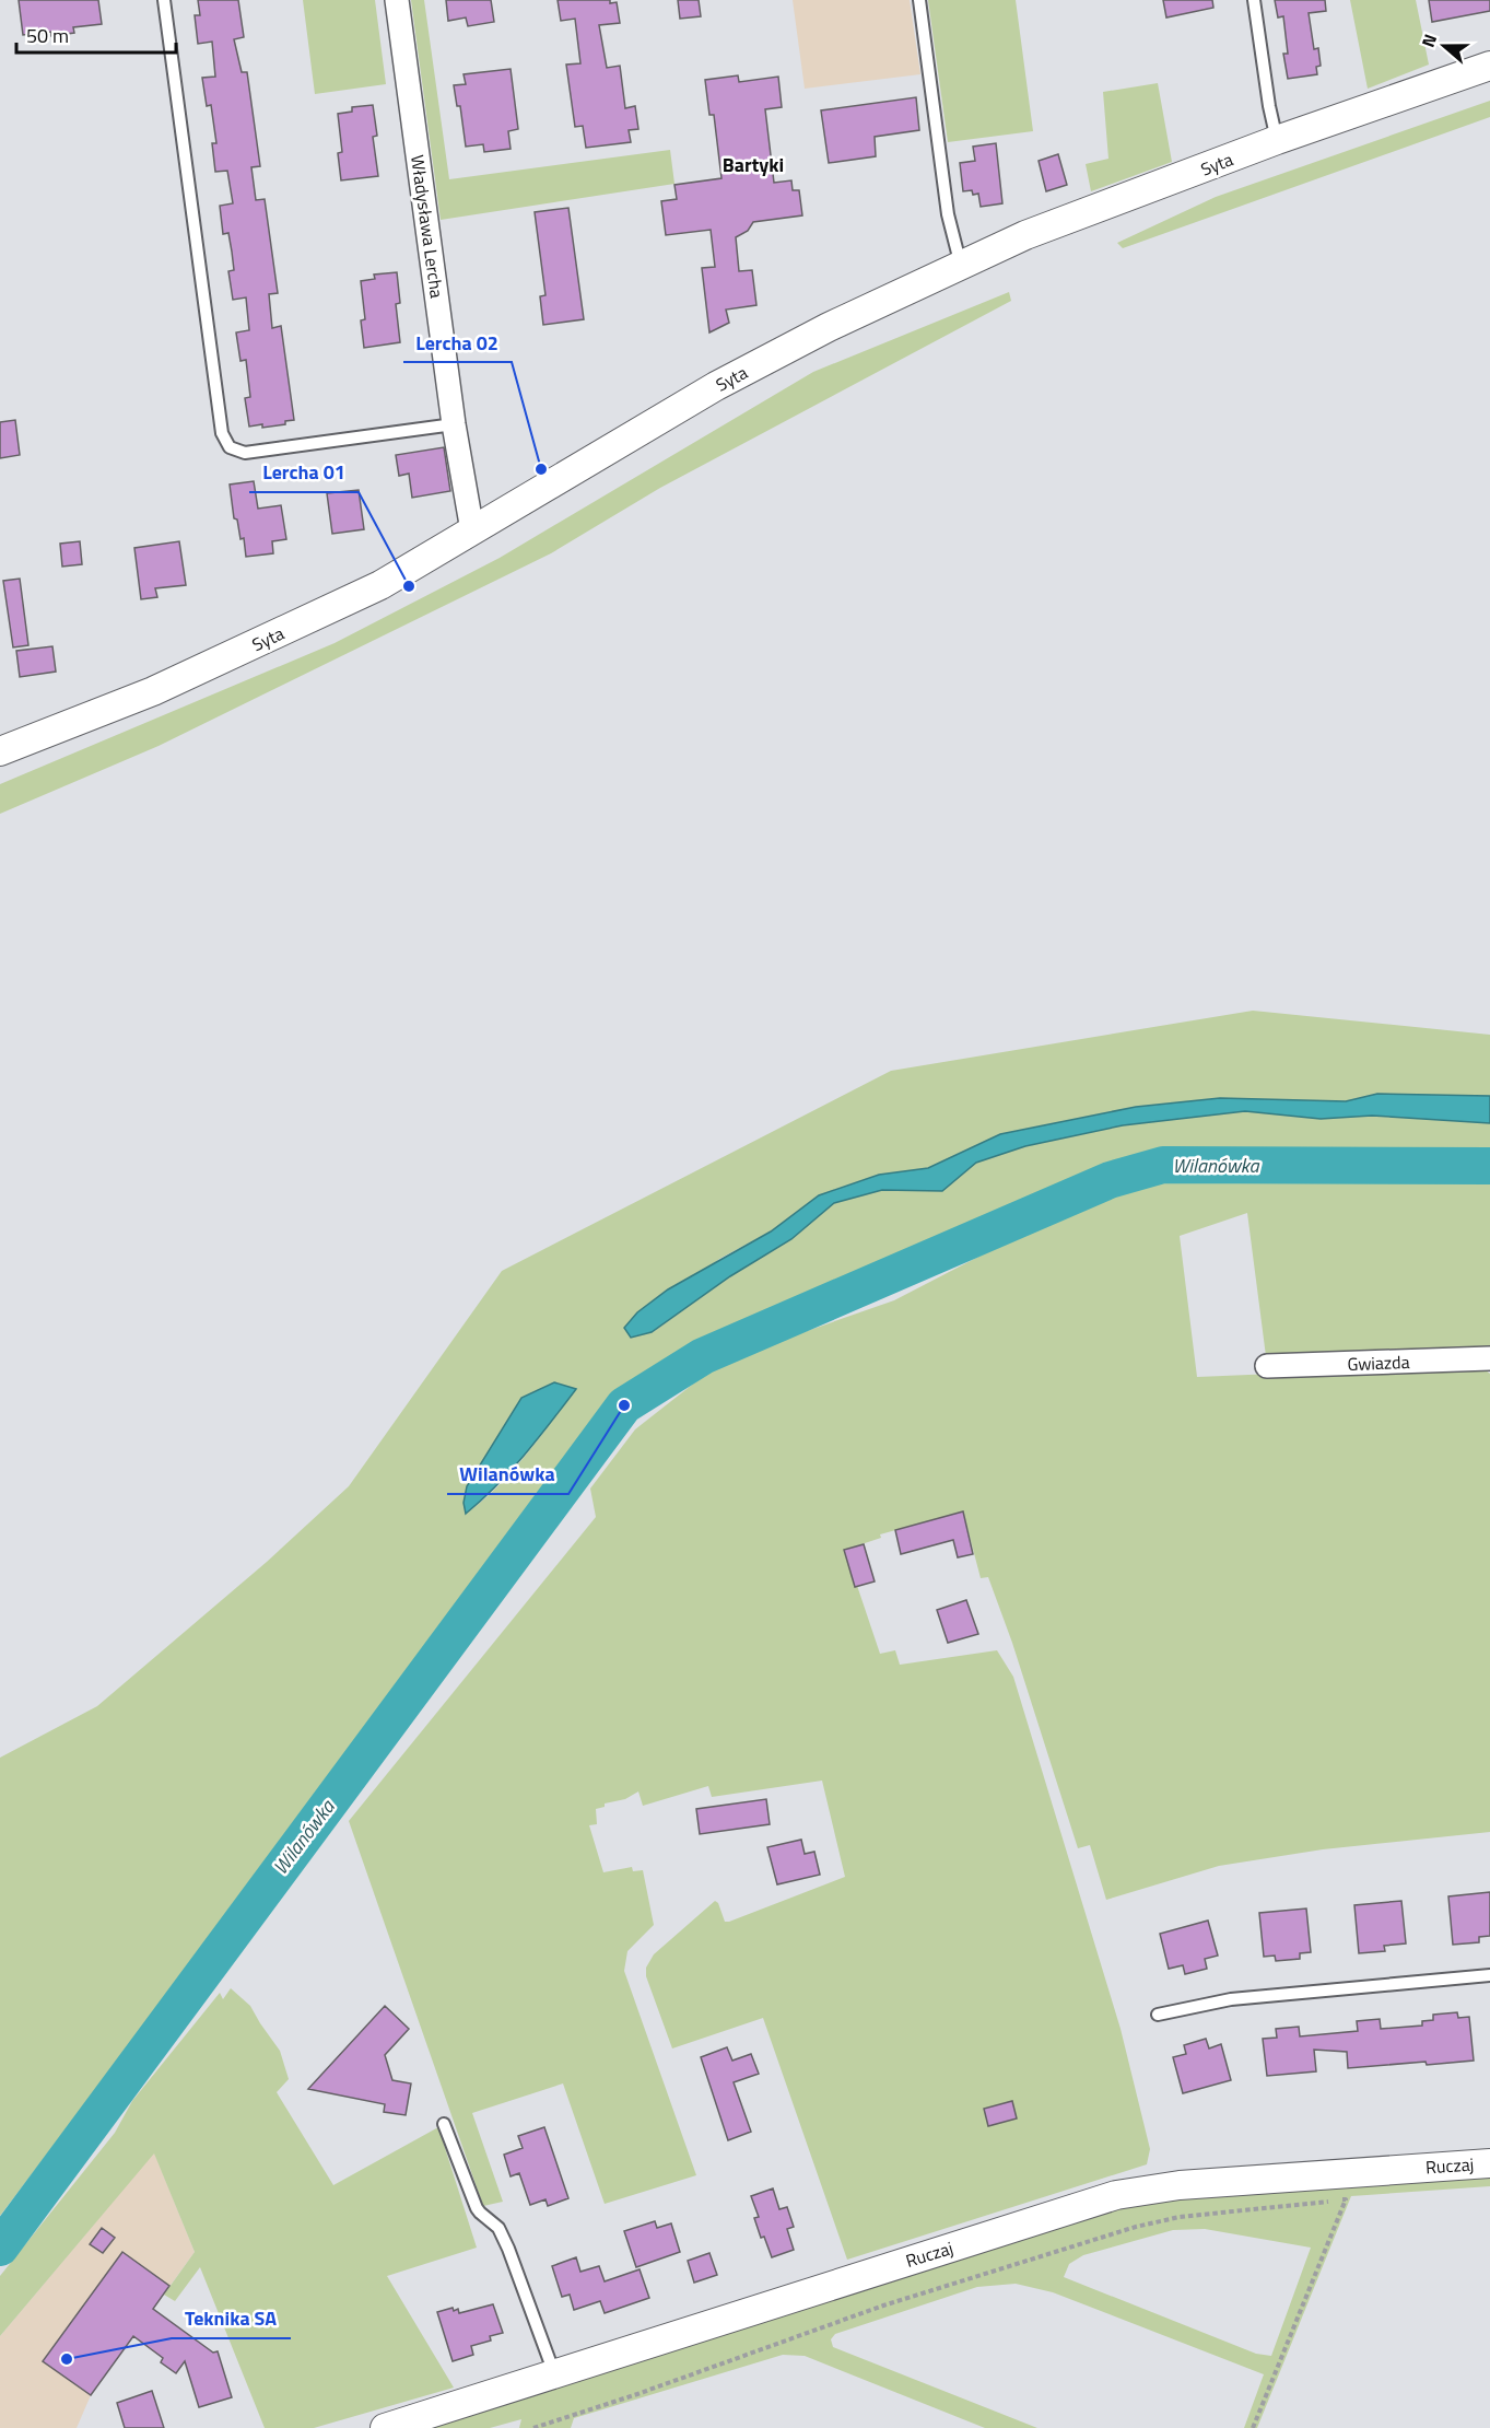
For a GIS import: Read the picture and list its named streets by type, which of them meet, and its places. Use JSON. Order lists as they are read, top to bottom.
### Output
{
  "streets": {
    "street": [
      "Syta",
      "Władysława Lercha",
      "Gwiazda",
      "Ruczaj"
    ]
  },
  "crossings": [
    ["Syta", "Władysława Lercha"]
  ],
  "districts": ["Bartyki"],
  "water": ["Wilanówka"],
  "places": [
    "Lercha 02",
    "Lercha 01",
    "Wilanówka",
    "Teknika SA"
  ],
  "scale_bar": "50 m",
  "north": "left"
}
